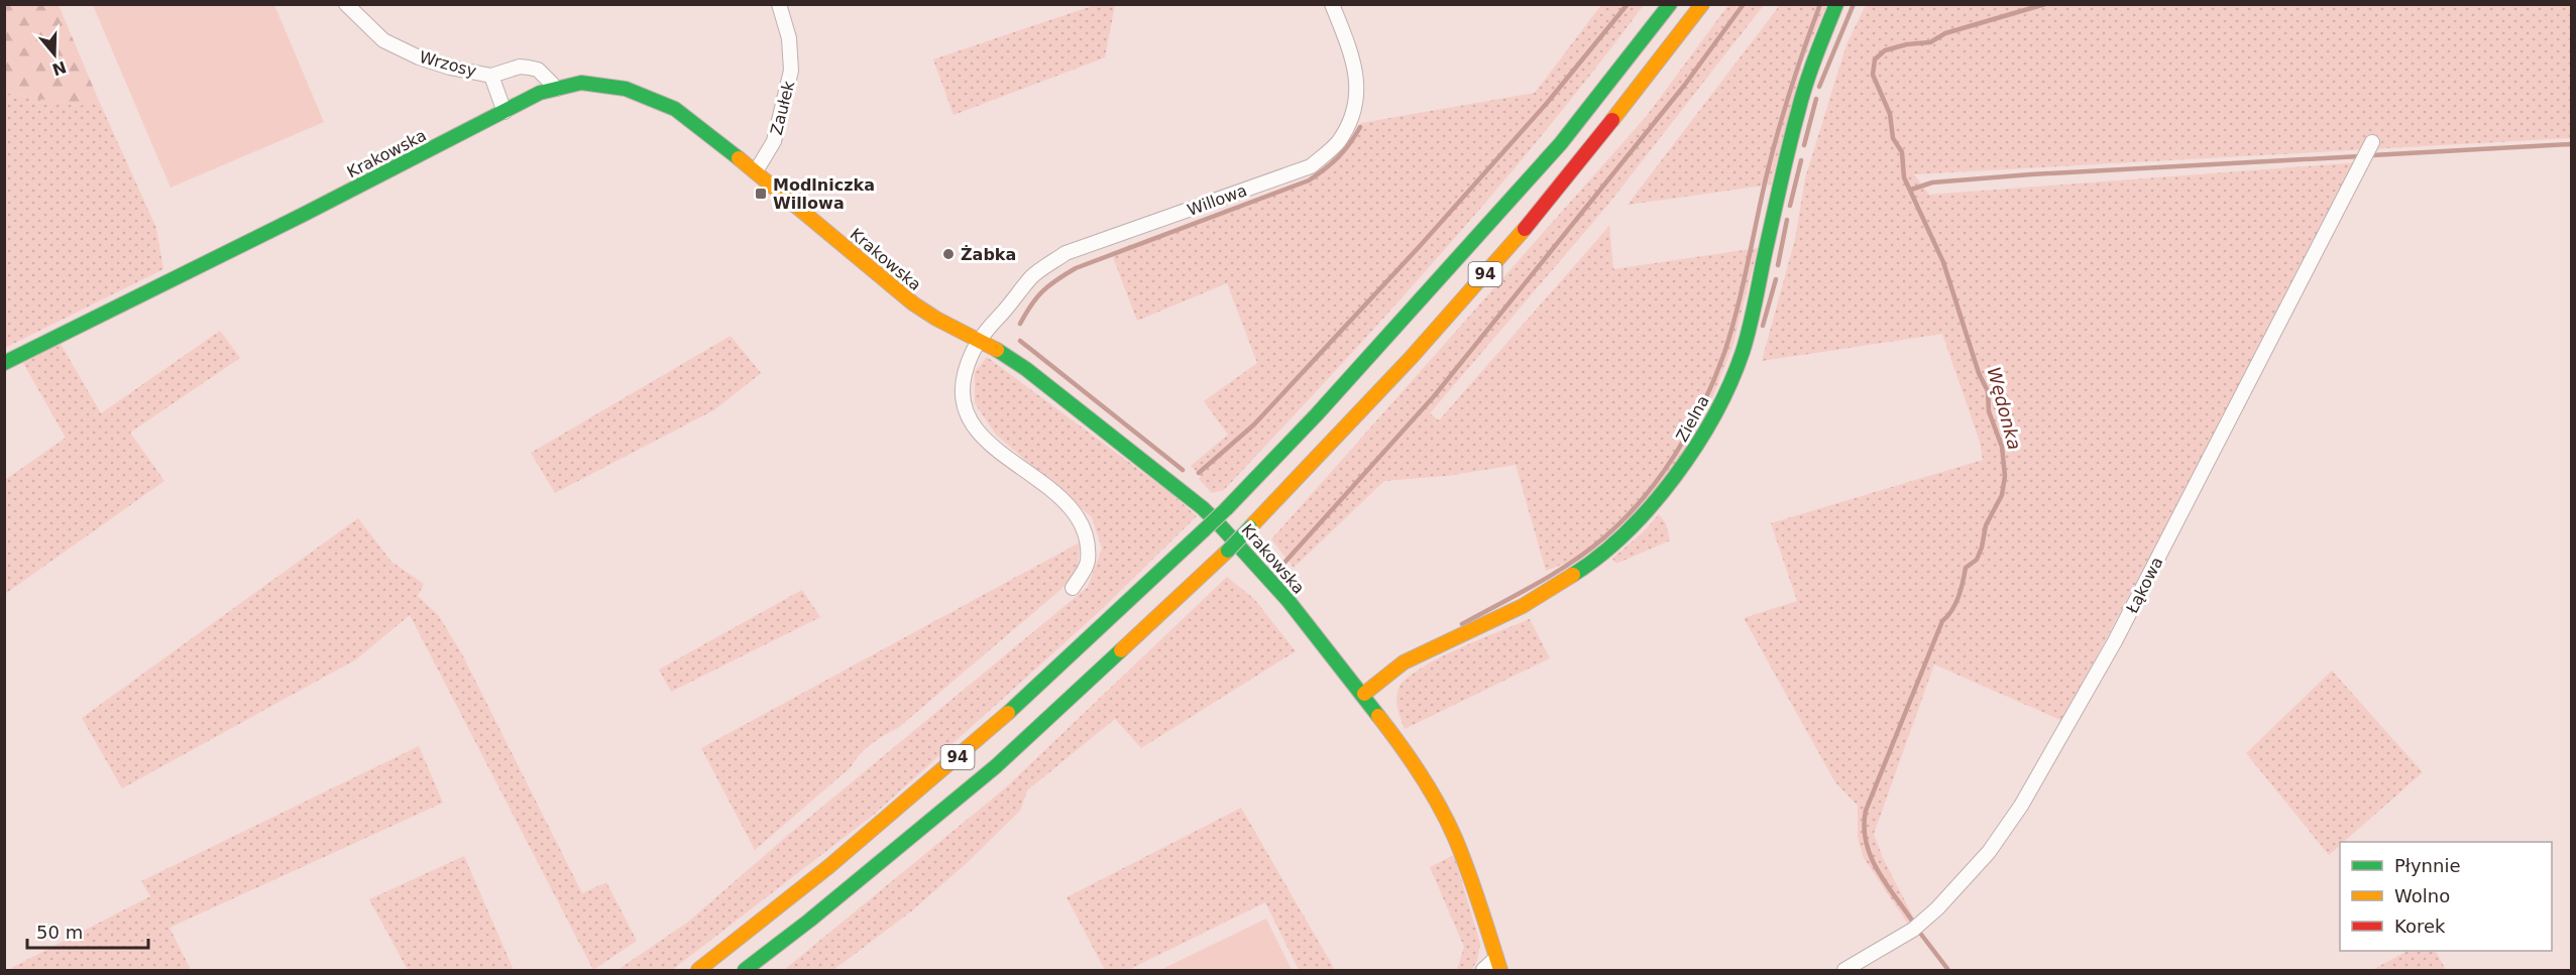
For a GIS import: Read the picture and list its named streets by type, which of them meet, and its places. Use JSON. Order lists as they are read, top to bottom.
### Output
{
  "streets": {
    "main road": ["Krakowska", "94", "Zielna"],
    "street": [
      "Wrzosy",
      "Zaułek",
      "Willowa",
      "Łąkowa"
    ]
  },
  "crossings": [
    ["Wrzosy", "Krakowska"],
    ["Zaułek", "Krakowska"],
    ["Krakowska", "Willowa"],
    ["Krakowska", "Zielna"]
  ],
  "water": ["Wędonka"],
  "places": {
    "transit": ["Modlniczka Willowa"],
    "other": ["Żabka"]
  },
  "legend": ["Płynnie", "Wolno", "Korek"],
  "scale_bar": "50 m",
  "north": "bottom"
}
